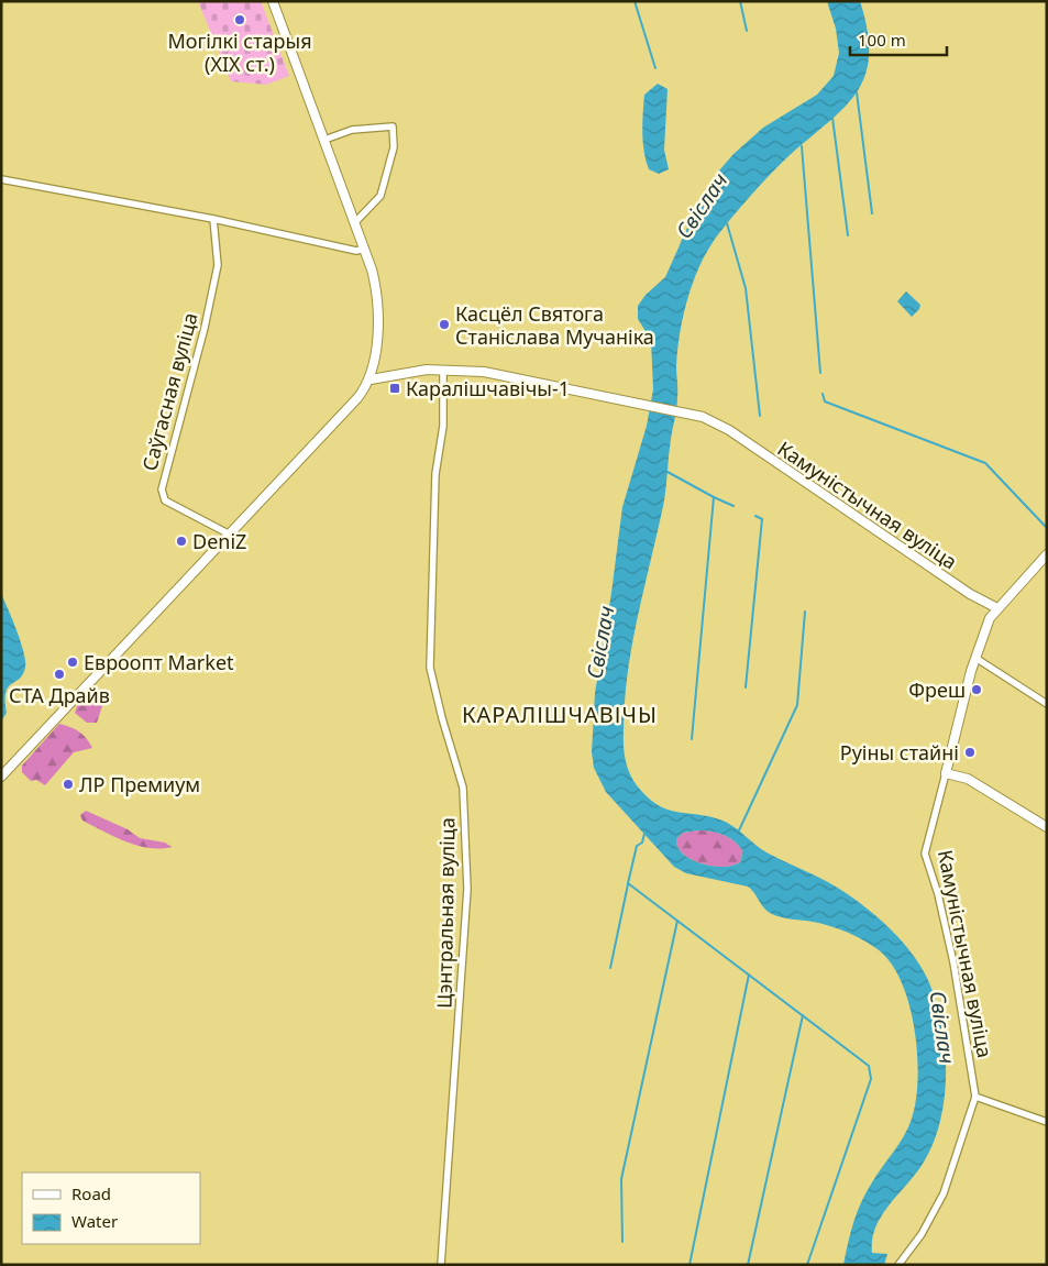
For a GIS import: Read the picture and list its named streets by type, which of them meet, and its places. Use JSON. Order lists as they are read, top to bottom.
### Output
{
  "streets": {
    "street": ["Саўгасная вуліца", "Камуністычная вуліца", "Цэнтральная вуліца"]
  },
  "crossings": [
    ["Камуністычная вуліца", "Цэнтральная вуліца"]
  ],
  "districts": ["КАРАЛІШЧАВІЧЫ"],
  "water": ["Свіслач"],
  "places": {
    "other": [
      "Могілкі старыя (XIX ст.)",
      "Касцёл Святога Станіслава Мучаніка",
      "DeniZ",
      "Евроопт Market",
      "СТА Драйв",
      "Фреш",
      "Руіны стайні",
      "ЛР Премиум"
    ],
    "transit": ["Каралішчавічы-1"]
  },
  "legend": ["Road", "Water"],
  "scale_bar": "100 m"
}
